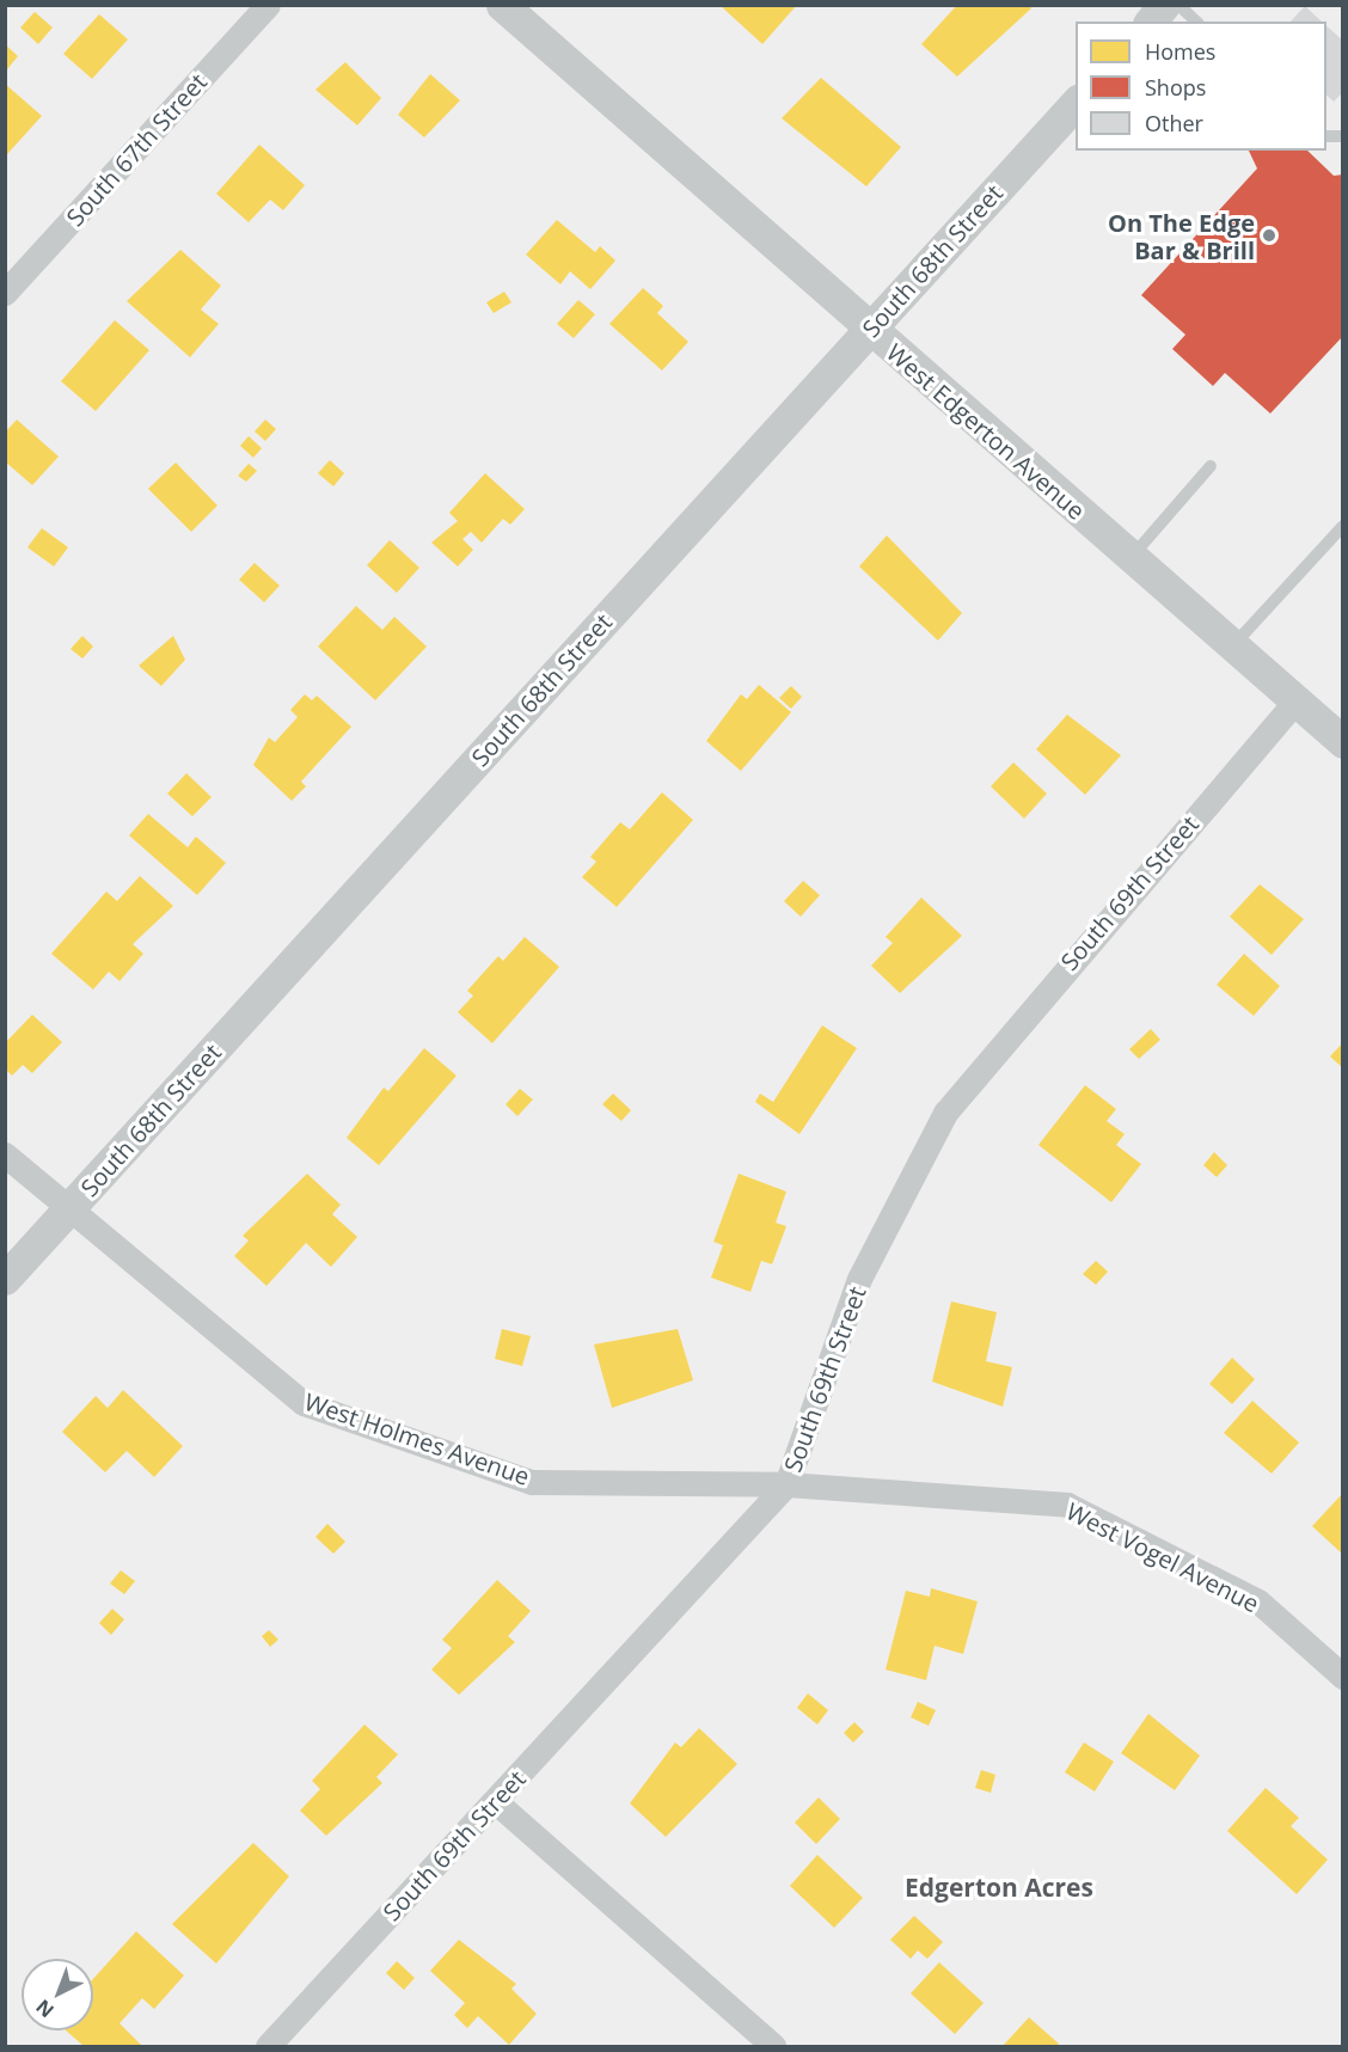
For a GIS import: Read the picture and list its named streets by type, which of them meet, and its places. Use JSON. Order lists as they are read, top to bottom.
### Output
{
  "streets": {
    "street": [
      "South 67th Street",
      "South 68th Street",
      "West Edgerton Avenue",
      "South 69th Street",
      "West Holmes Avenue",
      "West Vogel Avenue"
    ]
  },
  "crossings": [
    ["South 68th Street", "West Edgerton Avenue"],
    ["South 68th Street", "West Holmes Avenue"],
    ["West Edgerton Avenue", "South 69th Street"],
    ["South 69th Street", "West Holmes Avenue"],
    ["South 69th Street", "West Vogel Avenue"],
    ["West Holmes Avenue", "West Vogel Avenue"]
  ],
  "districts": ["Edgerton Acres"],
  "places": ["On The Edge Bar & Brill"],
  "legend": ["Homes", "Shops", "Other"],
  "north": "bottom left"
}
